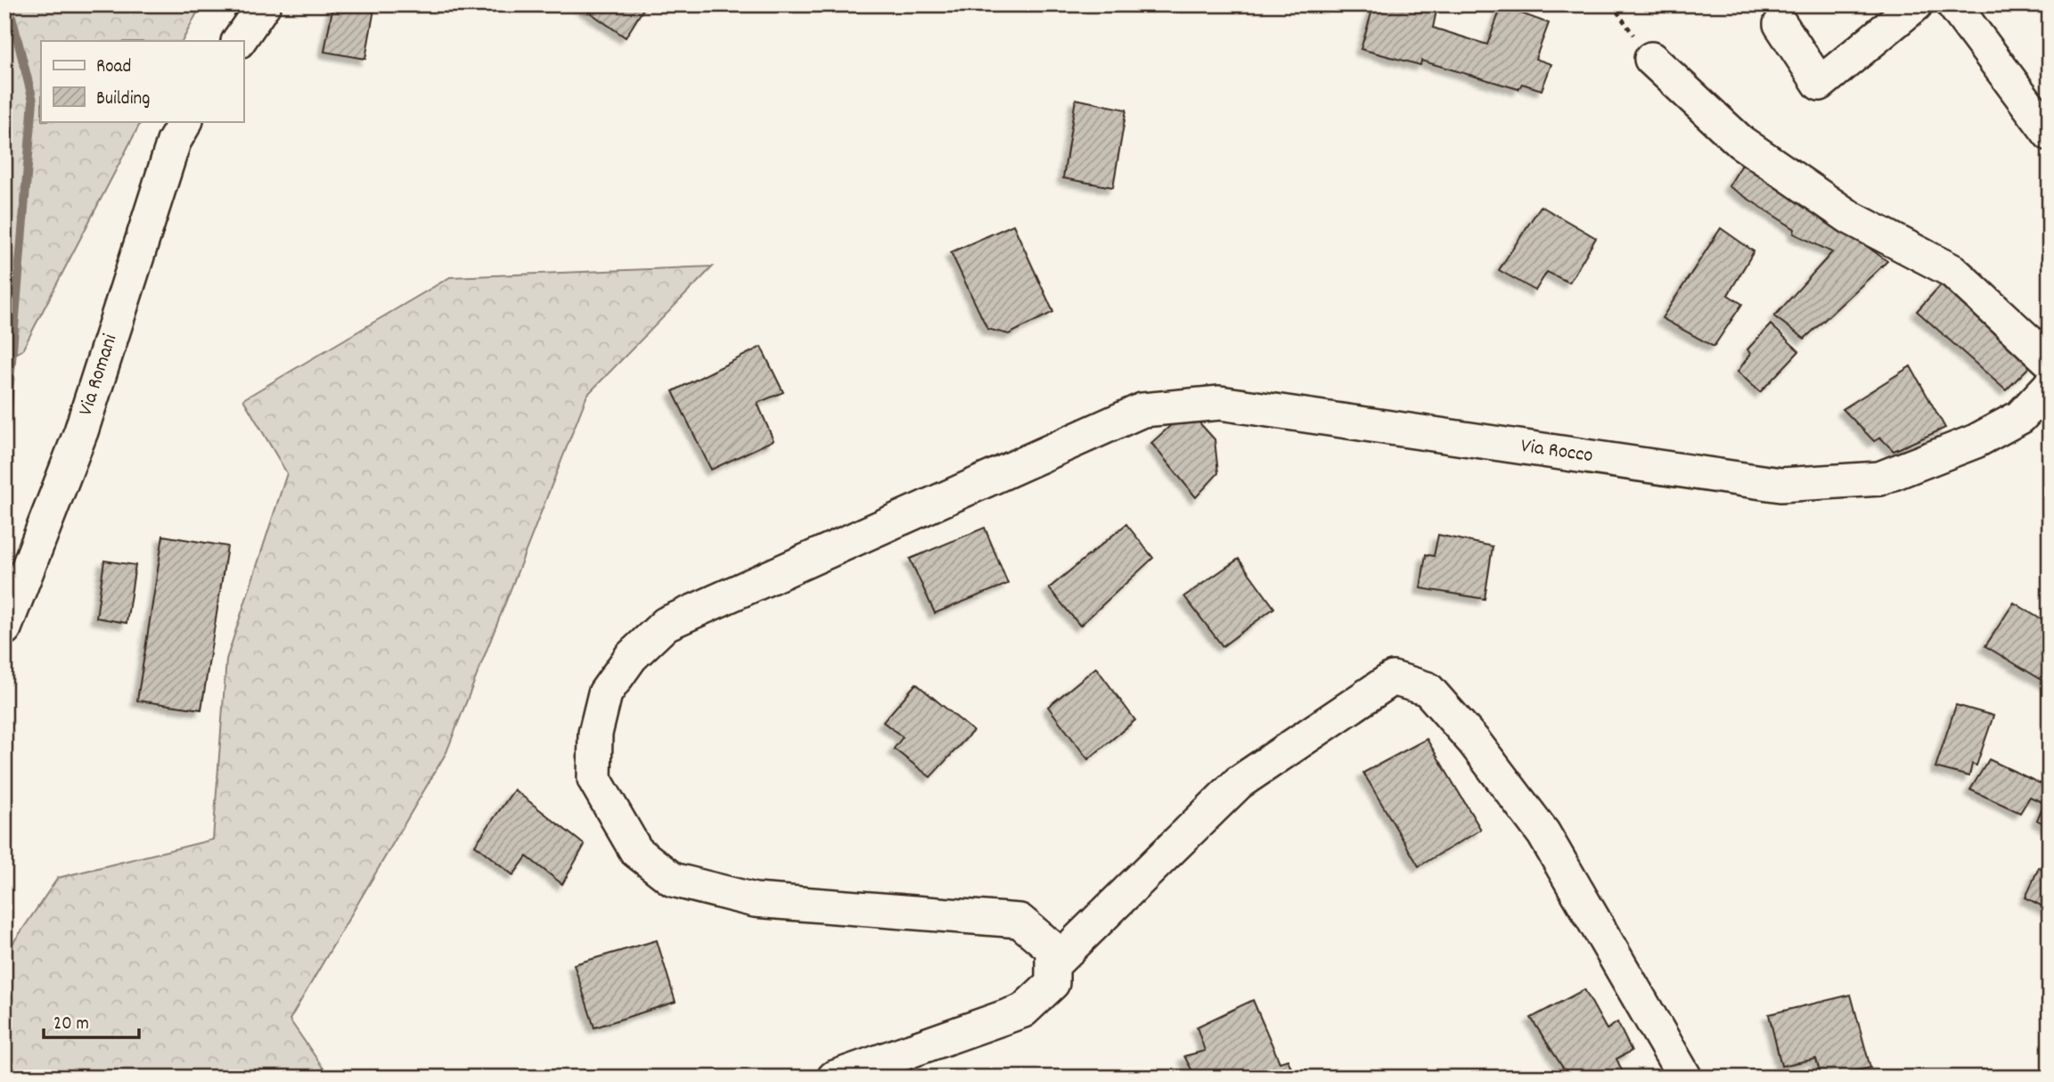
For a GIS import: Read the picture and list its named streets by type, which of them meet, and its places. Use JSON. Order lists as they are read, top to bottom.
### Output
{
  "streets": {
    "street": ["Via Romani", "Via Rocco"]
  },
  "legend": ["Road", "Building"],
  "scale_bar": "20 m"
}
